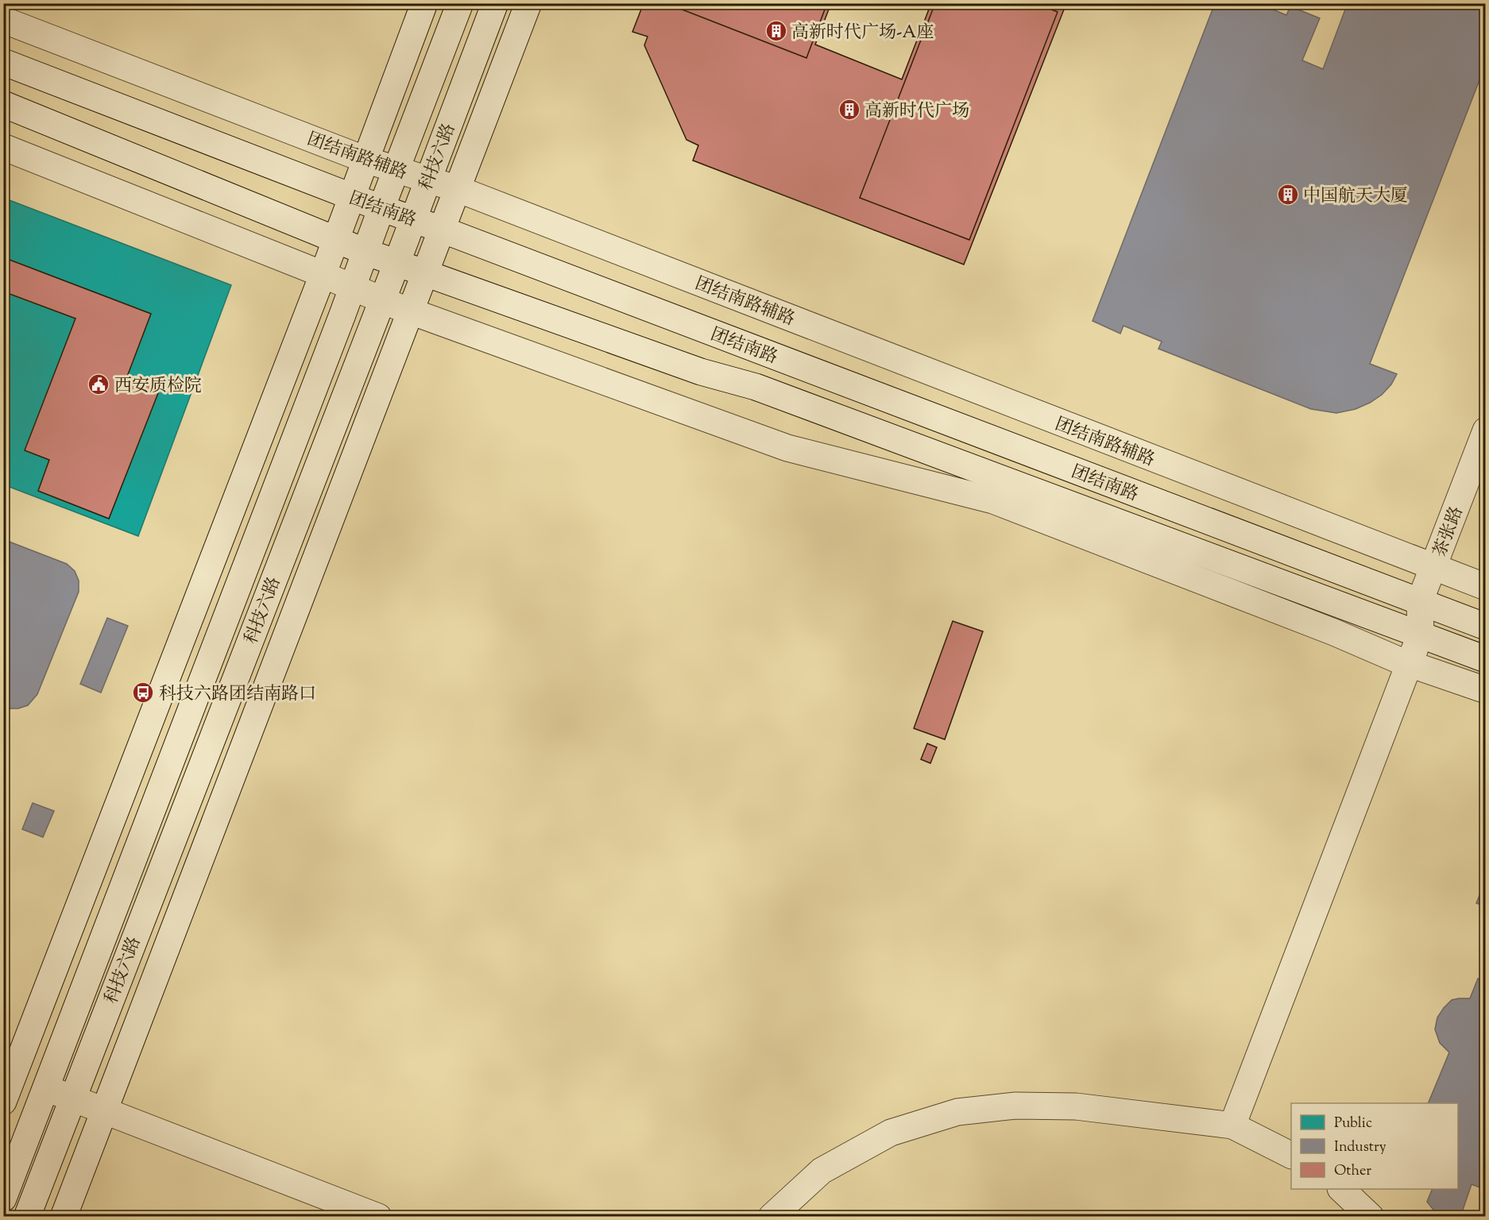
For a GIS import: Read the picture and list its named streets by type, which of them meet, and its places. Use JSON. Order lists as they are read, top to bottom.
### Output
{
  "streets": {
    "main road": [
      "团结南路辅路",
      "科技六路",
      "团结南路",
      "茶张路"
    ]
  },
  "crossings": [
    ["团结南路辅路", "科技六路"],
    ["团结南路辅路", "茶张路"],
    ["科技六路", "团结南路"],
    ["团结南路", "茶张路"]
  ],
  "places": {
    "building": ["高新时代广场-A座", "高新时代广场", "中国航天大厦"],
    "public building": ["西安质检院"],
    "bus stop": ["科技六路团结南路口"]
  },
  "legend": ["Public", "Industry", "Other"]
}
